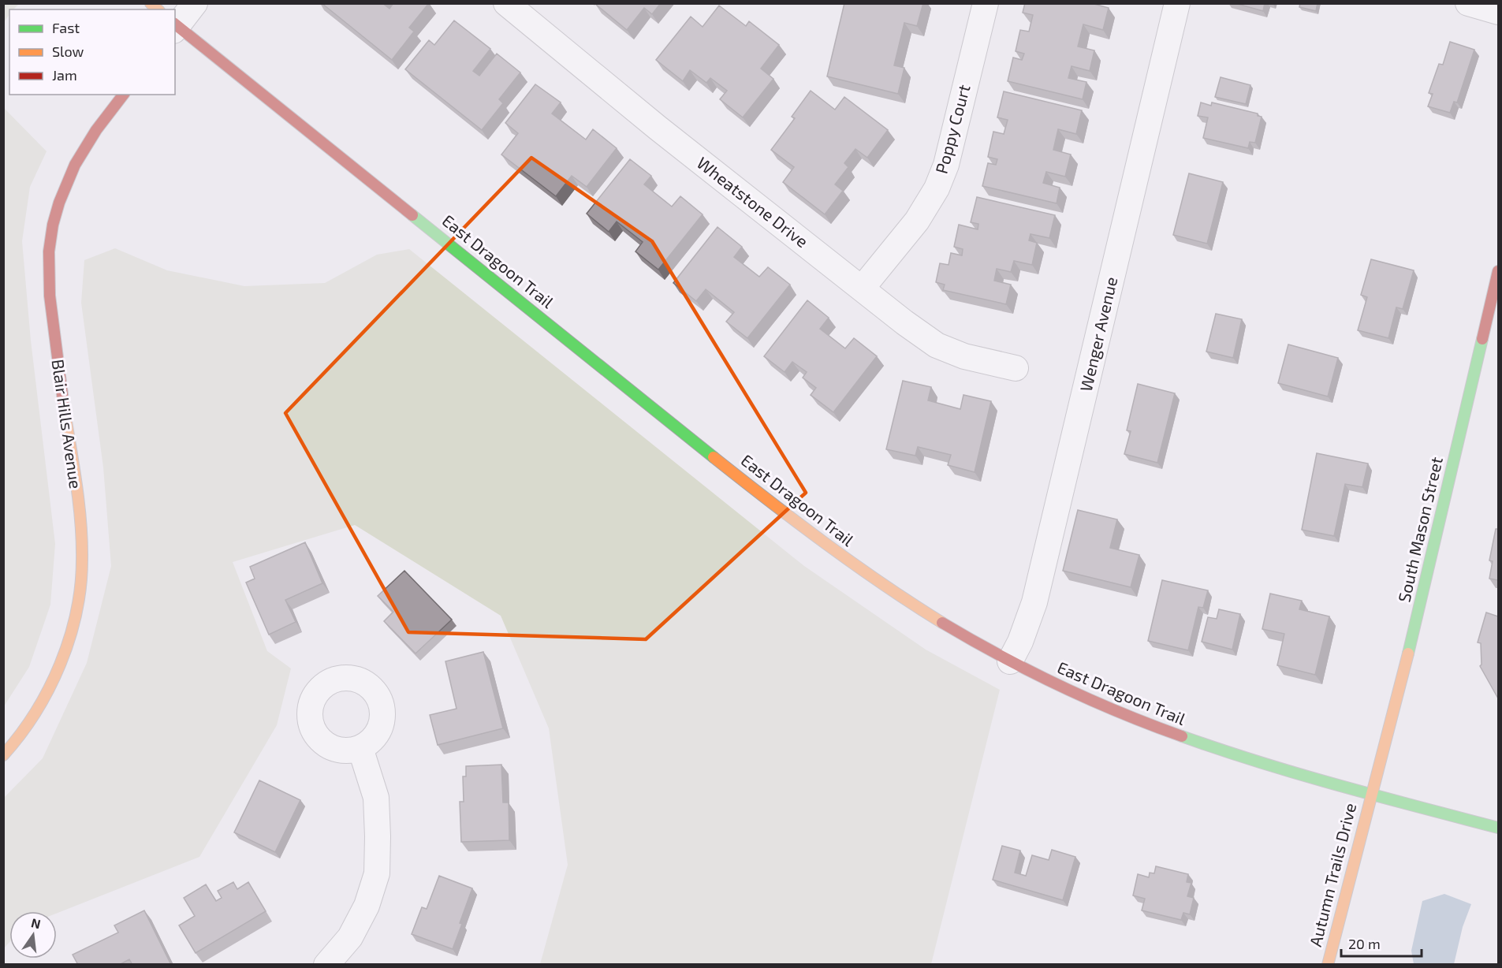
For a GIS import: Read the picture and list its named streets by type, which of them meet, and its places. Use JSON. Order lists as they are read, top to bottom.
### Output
{
  "streets": {
    "street": [
      "Poppy Court",
      "Wheatstone Drive",
      "East Dragoon Trail",
      "Wenger Avenue",
      "Blair Hills Avenue",
      "South Mason Street",
      "Autumn Trails Drive"
    ]
  },
  "crossings": [
    ["Poppy Court", "Wheatstone Drive"],
    ["East Dragoon Trail", "Wenger Avenue"],
    ["East Dragoon Trail", "South Mason Street"],
    ["East Dragoon Trail", "Autumn Trails Drive"],
    ["South Mason Street", "Autumn Trails Drive"]
  ],
  "legend": ["Fast", "Slow", "Jam"],
  "scale_bar": "20 m",
  "north": "top"
}
